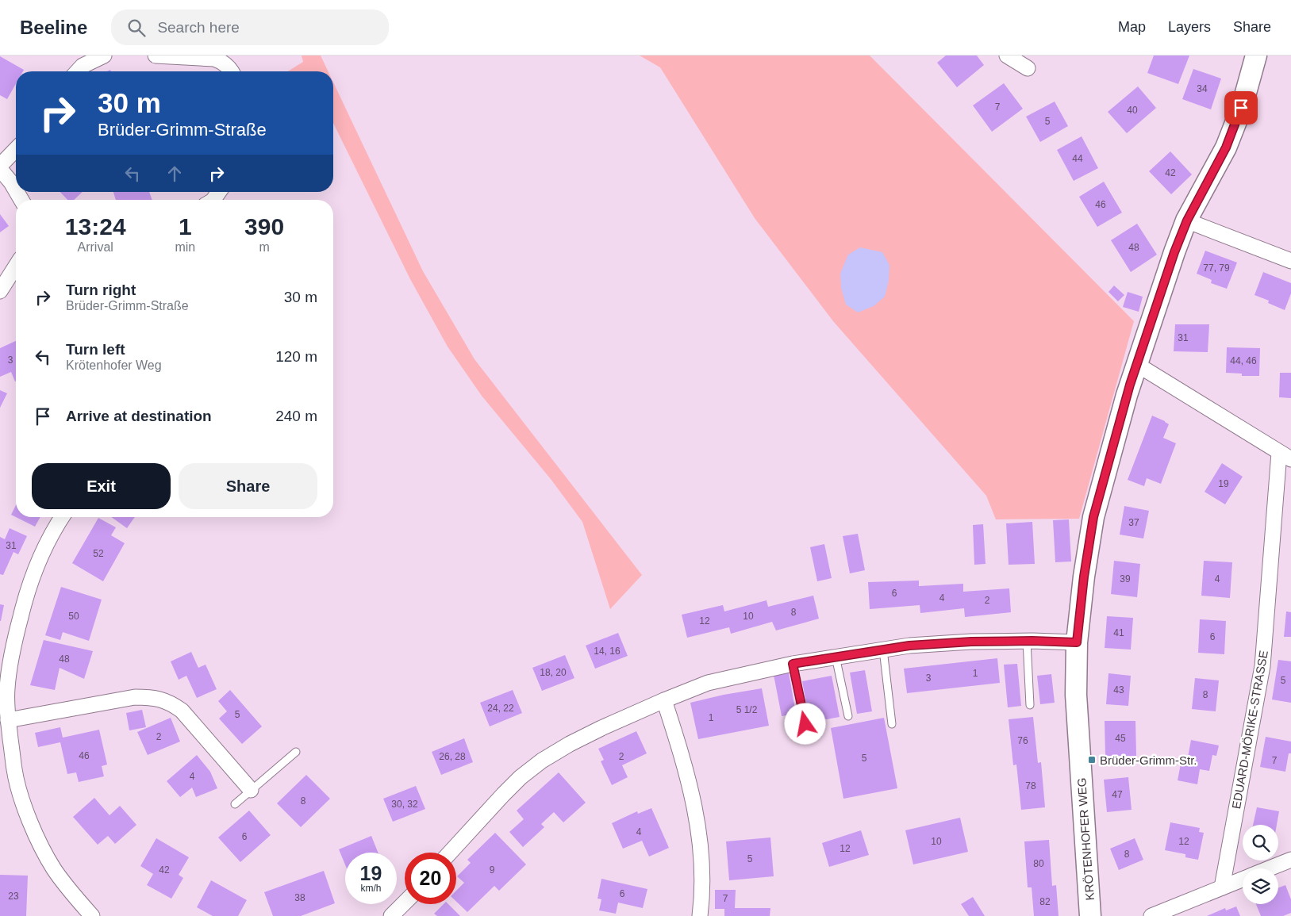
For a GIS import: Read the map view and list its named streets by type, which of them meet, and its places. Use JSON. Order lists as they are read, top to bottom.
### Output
{
  "streets": {
    "street": ["EDUARD-MÖRIKE-STRASSE", "KRÖTENHOFER WEG"]
  },
  "places": {
    "transit": ["Brüder-Grimm-Str."]
  },
  "house_numbers": [
    "34",
    "7",
    "40",
    "5",
    "44",
    "42",
    "46",
    "48",
    "77, 79",
    "31",
    "3",
    "44, 46",
    "19",
    "37",
    "31",
    "52",
    "39",
    "4",
    "6",
    "4",
    "2",
    "8",
    "50",
    "10",
    "12",
    "41",
    "6",
    "14, 16",
    "48",
    "18, 20",
    "1",
    "3",
    "5",
    "43",
    "8",
    "24, 22",
    "5 1/2",
    "5",
    "1",
    "2",
    "45",
    "76",
    "46",
    "26, 28",
    "2",
    "5",
    "7",
    "4",
    "78",
    "47",
    "8",
    "30, 32",
    "4",
    "6",
    "10",
    "12",
    "12",
    "8",
    "5",
    "80",
    "42",
    "9",
    "6",
    "23",
    "38",
    "7",
    "82"
  ],
  "page": {
    "header": "Beeline",
    "search": "Search here",
    "nav": ["Map", "Layers", "Share"],
    "turn": ["30 m", "Brüder-Grimm-Straße"],
    "eta": [
      "13:24",
      "Arrival",
      "1",
      "min",
      "390",
      "m"
    ],
    "list": [
      {
        "name": "Turn right",
        "note": "Brüder-Grimm-Straße",
        "value": "30 m"
      },
      {
        "name": "Turn left",
        "note": "Krötenhofer Weg",
        "value": "120 m"
      },
      {
        "name": "Arrive at destination",
        "value": "240 m"
      }
    ],
    "buttons": ["Exit", "Share"],
    "speed": "19 km/h",
    "limit": "20"
  }
}
